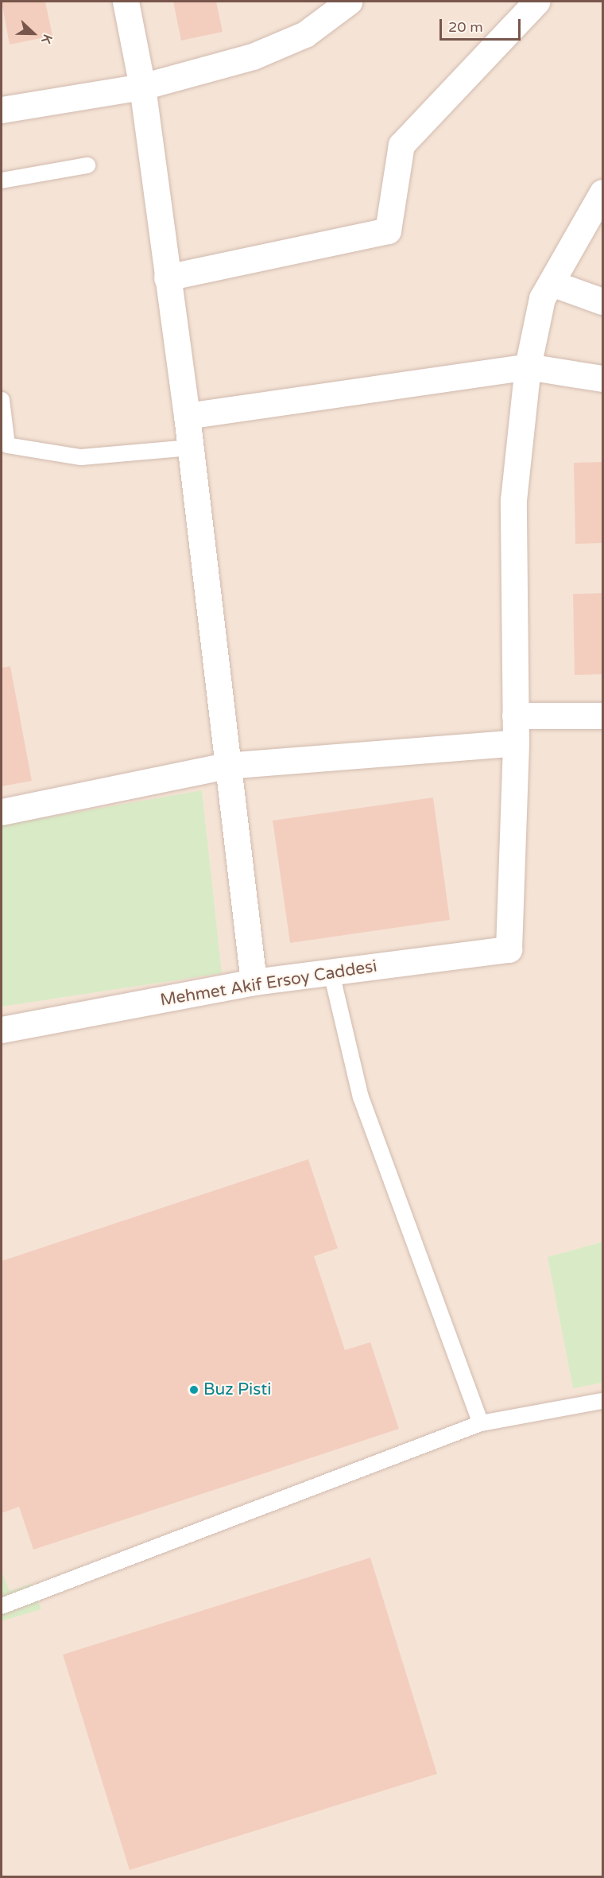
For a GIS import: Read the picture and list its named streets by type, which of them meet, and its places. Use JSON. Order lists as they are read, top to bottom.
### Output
{
  "streets": {
    "street": ["Mehmet Akif Ersoy Caddesi"]
  },
  "places": ["Buz Pisti"],
  "scale_bar": "20 m",
  "north": "right"
}
